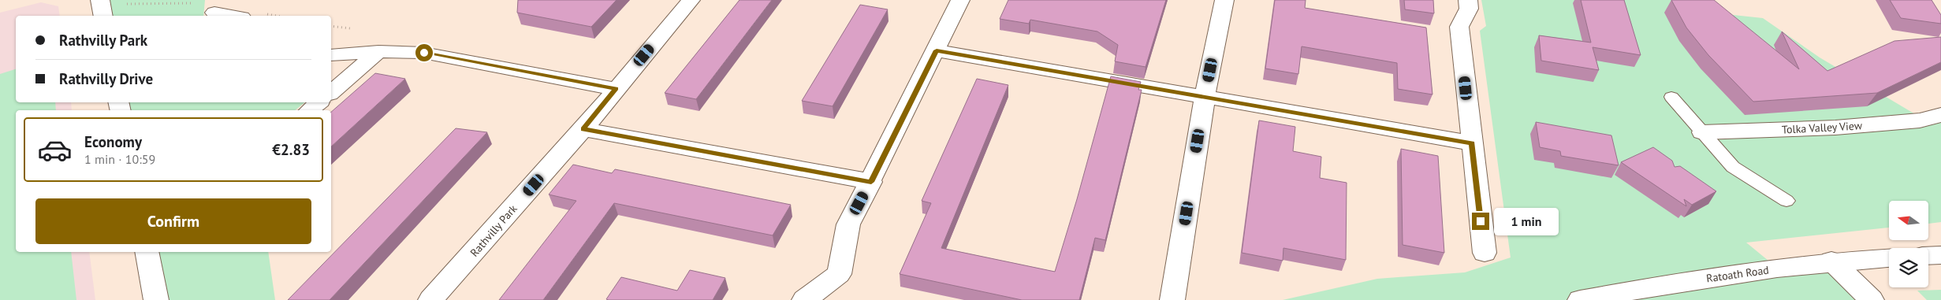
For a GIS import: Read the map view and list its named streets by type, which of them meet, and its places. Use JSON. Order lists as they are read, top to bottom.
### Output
{
  "streets": {
    "street": ["Tolka Valley View", "Rathvilly Park", "Ratoath Road"]
  },
  "north": "left",
  "page": {
    "banner": ["Rathvilly Park", "Rathvilly Drive"],
    "list": [
      {
        "name": "Economy",
        "note": "1 min · 10:59",
        "value": "€2.83"
      }
    ],
    "buttons": "Confirm",
    "bubble": "1 min"
  }
}
